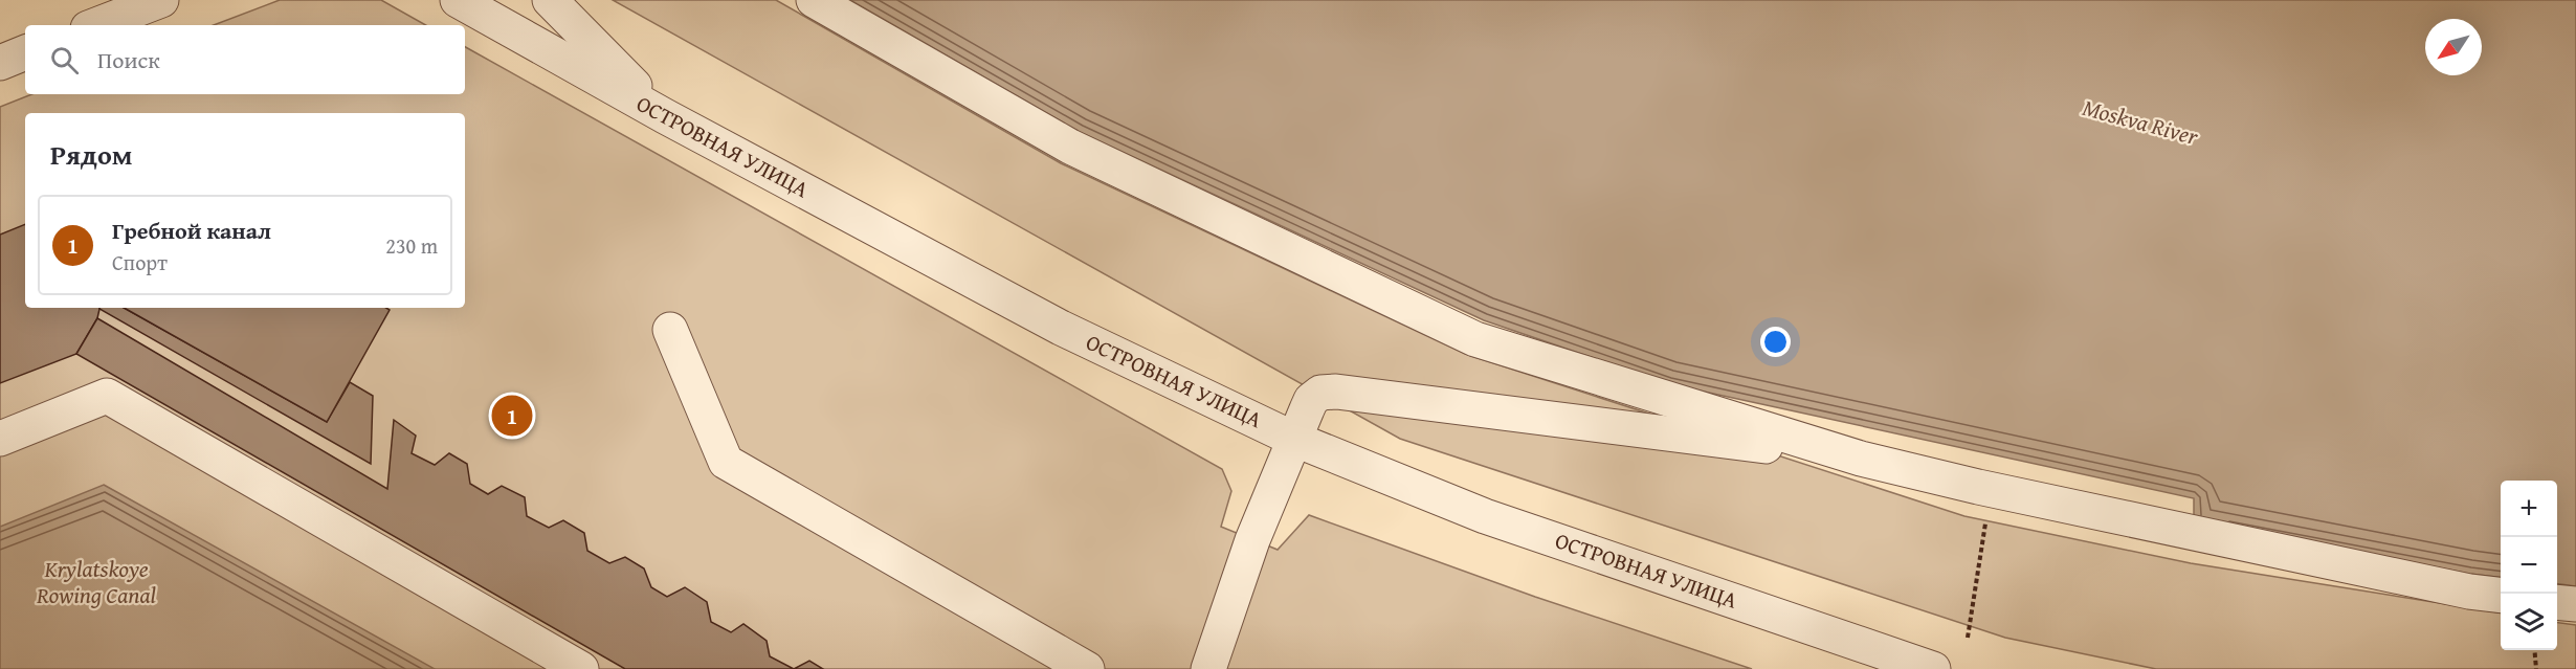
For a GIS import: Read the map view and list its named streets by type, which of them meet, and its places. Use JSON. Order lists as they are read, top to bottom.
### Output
{
  "streets": {
    "street": ["ОСТРОВНАЯ УЛИЦА"]
  },
  "water": ["Moskva River", "Krylatskoye Rowing Canal"],
  "north": "bottom left",
  "page": {
    "search": "Поиск",
    "heading": "Рядом",
    "list": [
      {
        "mark": "1",
        "name": "Гребной канал",
        "note": "Спорт",
        "value": "230 m"
      }
    ],
    "pins": "1",
    "map_buttons": ["+", "−"]
  }
}
